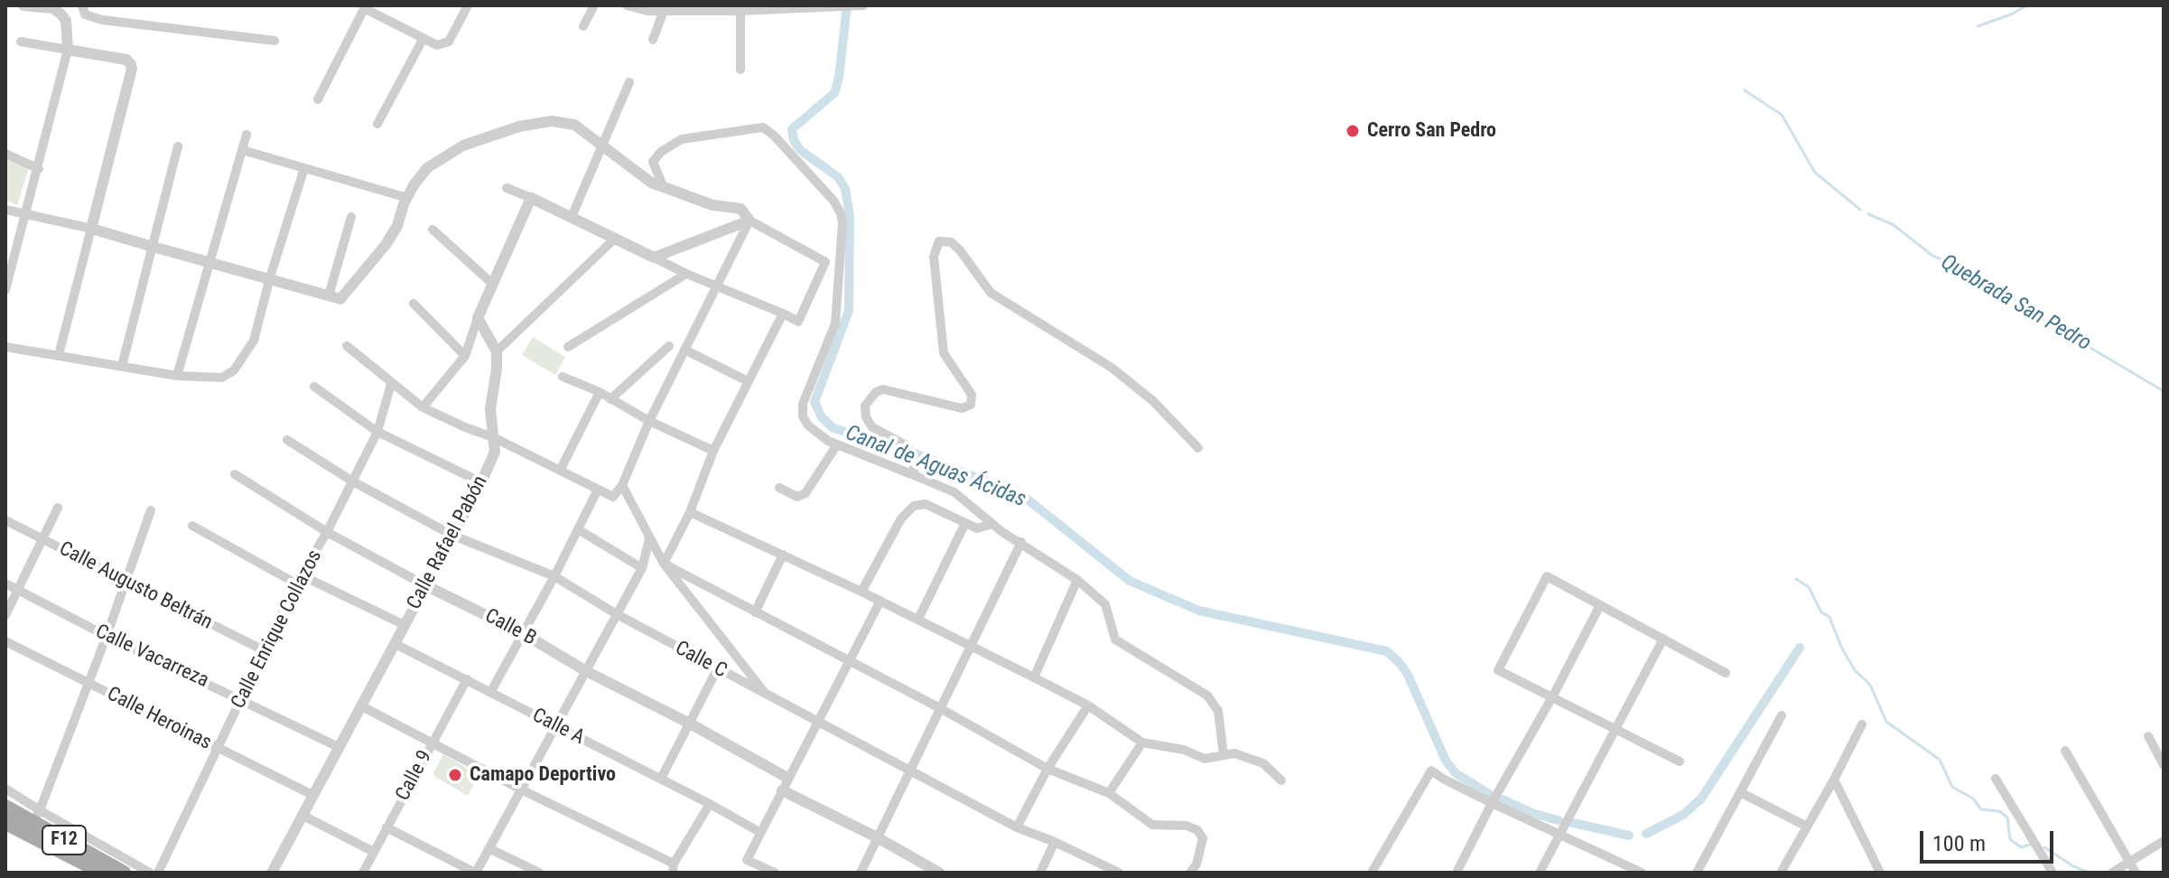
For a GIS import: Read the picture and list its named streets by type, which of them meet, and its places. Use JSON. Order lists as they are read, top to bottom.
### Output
{
  "streets": {
    "main road": ["F12"],
    "street": [
      "Calle Rafael Pabón",
      "Calle Augusto Beltrán",
      "Calle B",
      "Calle Enrique Collazos",
      "Calle Vacarreza",
      "Calle C",
      "Calle Heroinas",
      "Calle A",
      "Calle 9"
    ]
  },
  "crossings": [
    ["Calle Rafael Pabón", "Calle B"],
    ["Calle Rafael Pabón", "Calle Vacarreza"],
    ["Calle Rafael Pabón", "Calle C"],
    ["Calle Rafael Pabón", "Calle Heroinas"],
    ["Calle Rafael Pabón", "Calle A"],
    ["Calle Augusto Beltrán", "Calle Enrique Collazos"],
    ["Calle B", "Calle Enrique Collazos"],
    ["Calle Enrique Collazos", "Calle Vacarreza"],
    ["Calle Enrique Collazos", "Calle C"],
    ["Calle Enrique Collazos", "Calle Heroinas"],
    ["Calle A", "Calle 9"]
  ],
  "water": ["Quebrada San Pedro", "Canal de Aguas Ácidas"],
  "places": ["Cerro San Pedro", "Camapo Deportivo"],
  "scale_bar": "100 m"
}
